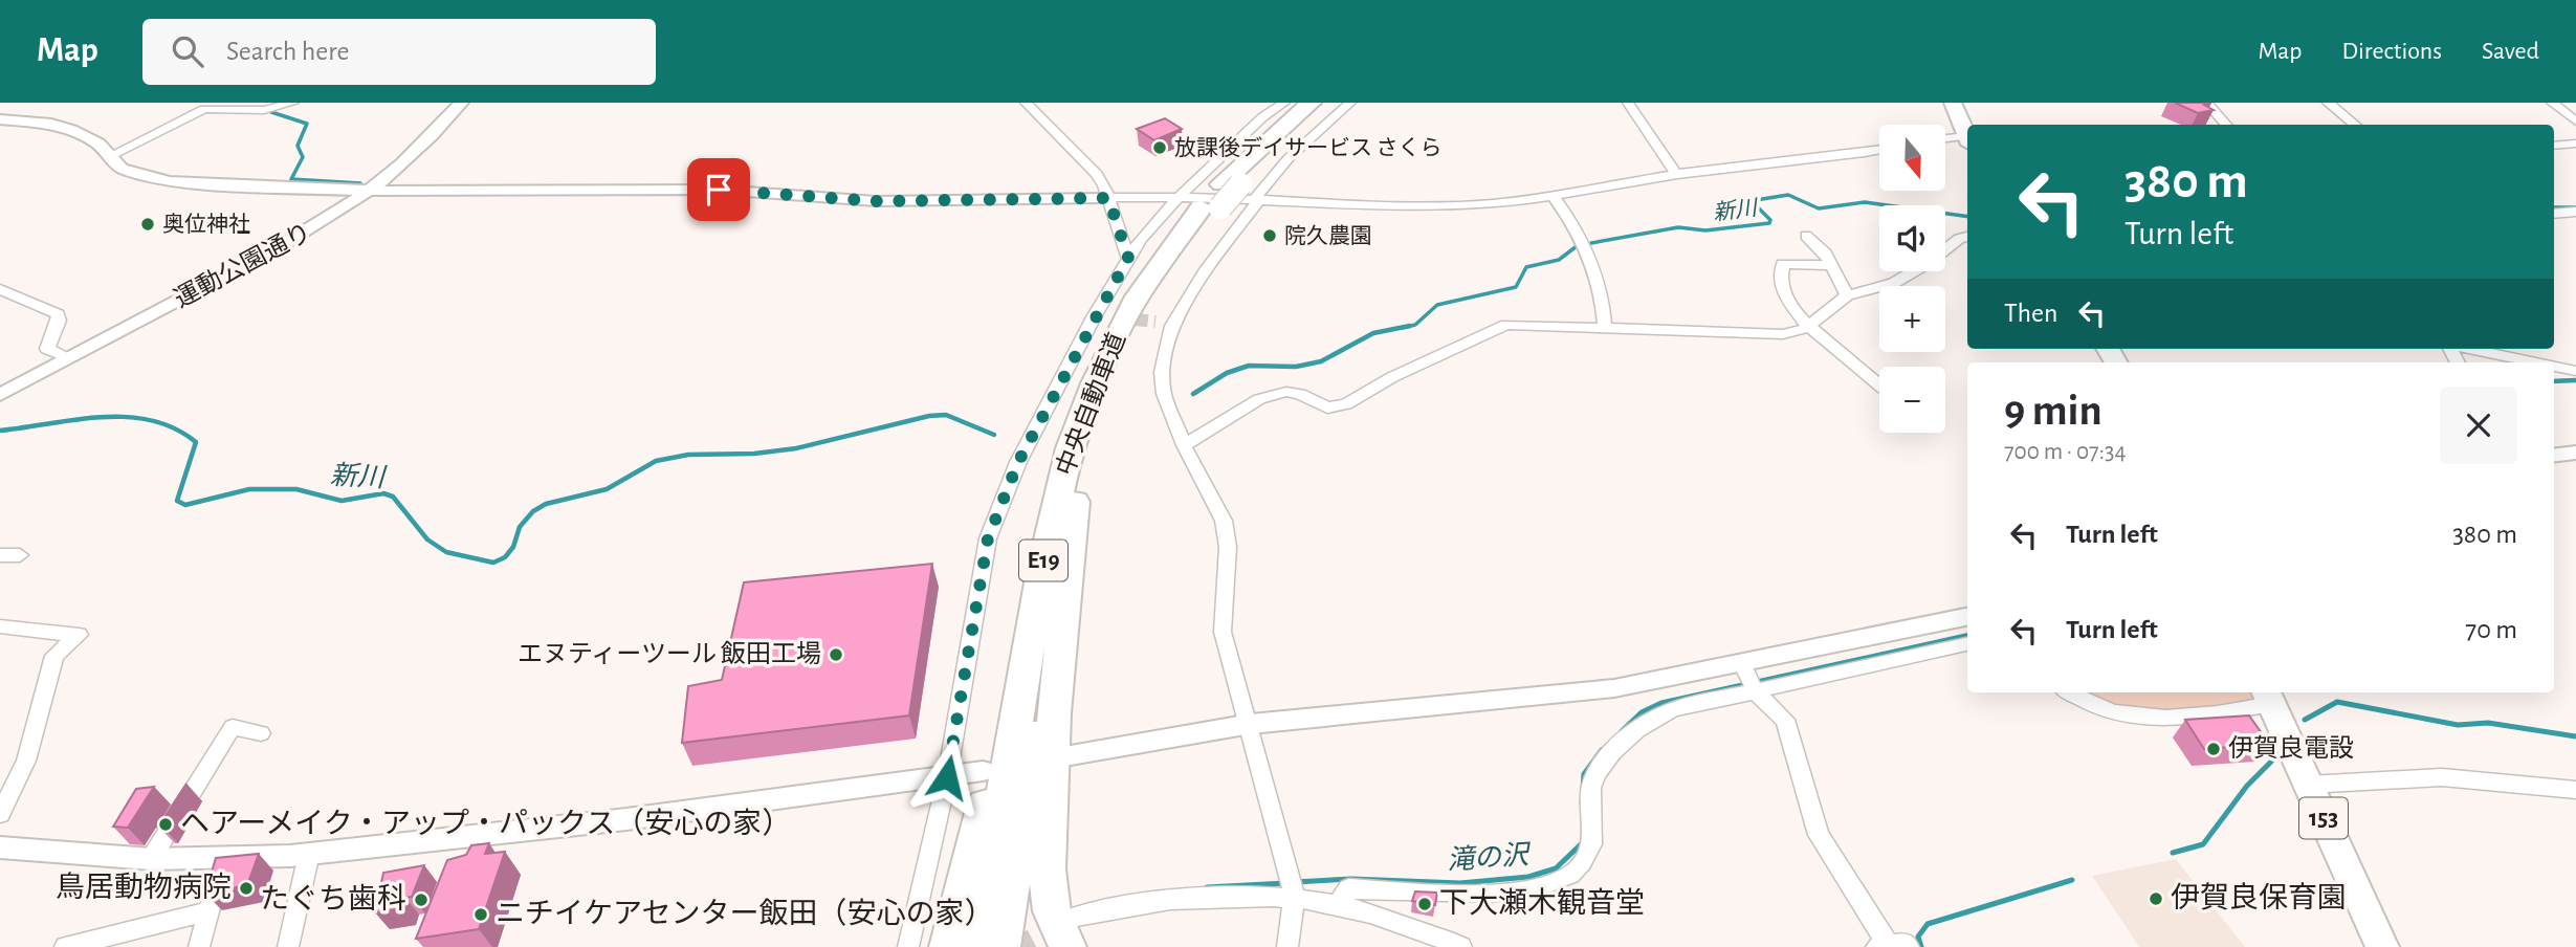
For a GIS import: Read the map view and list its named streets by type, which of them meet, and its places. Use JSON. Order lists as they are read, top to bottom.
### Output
{
  "streets": {
    "highway": ["中央自動車道", "E19", "153"],
    "street": ["運動公園通り"]
  },
  "water": ["新川", "滝の沢"],
  "places": [
    "放課後デイサービス さくら",
    "奥位神社",
    "院久農園",
    "エヌティーツール 飯田工場",
    "伊賀良電設",
    "ヘアーメイク・アップ・パックス（安心の家）",
    "鳥居動物病院",
    "伊賀良保育園",
    "たぐち歯科",
    "下大瀬木観音堂",
    "ニチイケアセンター飯田（安心の家）"
  ],
  "north": "bottom",
  "page": {
    "header": "Map",
    "search": "Search here",
    "nav": ["Map", "Directions", "Saved"],
    "map_buttons": ["+", "−"],
    "turn": ["380 m", "Turn left"],
    "then": "Then",
    "heading": ["9 min", "700 m · 07:34"],
    "list": [
      {
        "name": "Turn left",
        "value": "380 m"
      },
      {
        "name": "Turn left",
        "value": "70 m"
      }
    ]
  }
}
